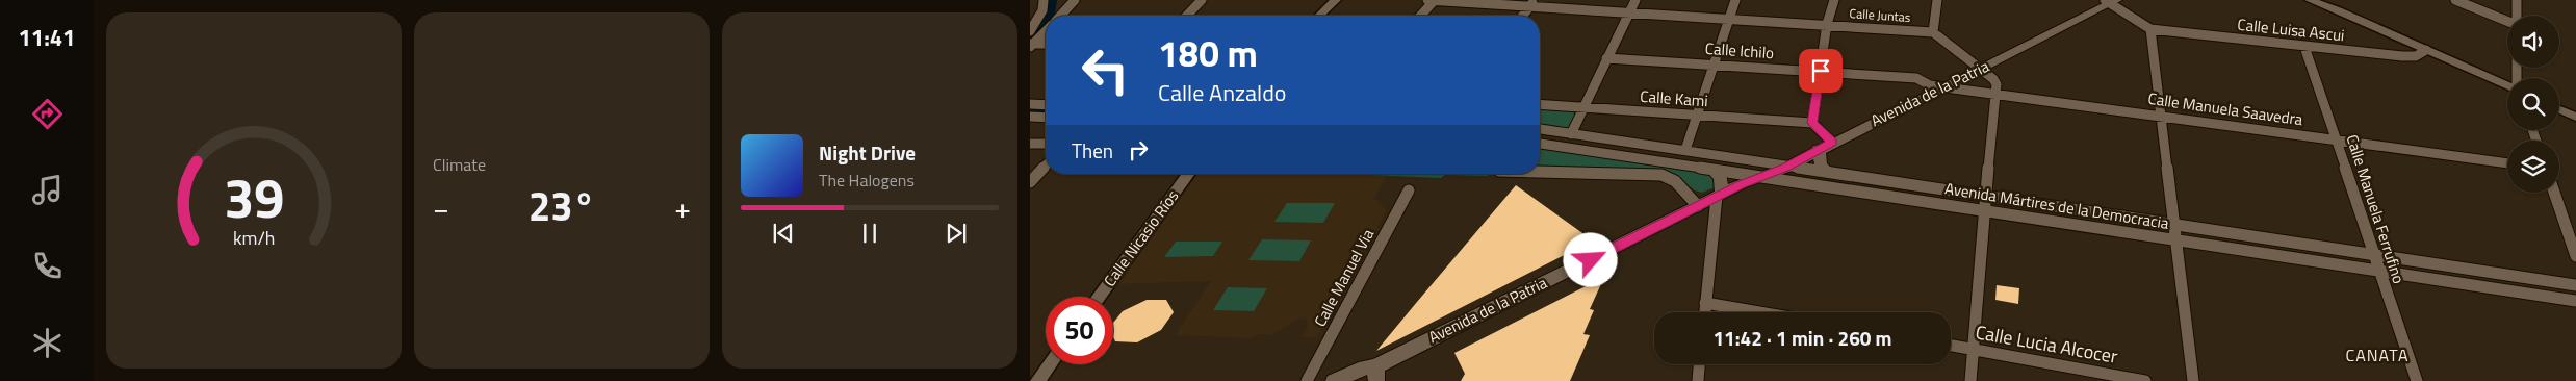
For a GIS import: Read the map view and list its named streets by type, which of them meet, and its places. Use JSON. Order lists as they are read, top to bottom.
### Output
{
  "streets": {
    "main road": ["Avenida de la Patria"],
    "street": [
      "Calle Juntas",
      "Calle Luisa Ascui",
      "Calle Ichilo",
      "Calle Kami",
      "Calle Manuela Saavedra",
      "Avenida Mártires de la Democracia",
      "Calle Manuela Ferrufino",
      "Calle Nicasio Ríos",
      "Calle Manuel Via",
      "Calle Lucia Alcocer"
    ]
  },
  "crossings": [
    ["Calle Luisa Ascui", "Calle Manuela Ferrufino"],
    ["Calle Ichilo", "Avenida de la Patria"],
    ["Calle Ichilo", "Calle Manuela Saavedra"],
    ["Avenida de la Patria", "Calle Manuela Saavedra"],
    ["Avenida de la Patria", "Avenida Mártires de la Democracia"],
    ["Calle Manuela Saavedra", "Calle Manuela Ferrufino"],
    ["Avenida Mártires de la Democracia", "Calle Manuela Ferrufino"]
  ],
  "districts": ["CANATA"],
  "page": {
    "tabs": "11:41",
    "tile": "Climate",
    "turn": ["180 m", "Calle Anzaldo"],
    "then": "Then",
    "song": ["Night Drive", "The Halogens"],
    "heat": ["−", "23°", "+"],
    "limit": "50",
    "trip": "11:42 · 1 min · 260 m",
    "gauge": ["39", "km/h"]
  }
}
